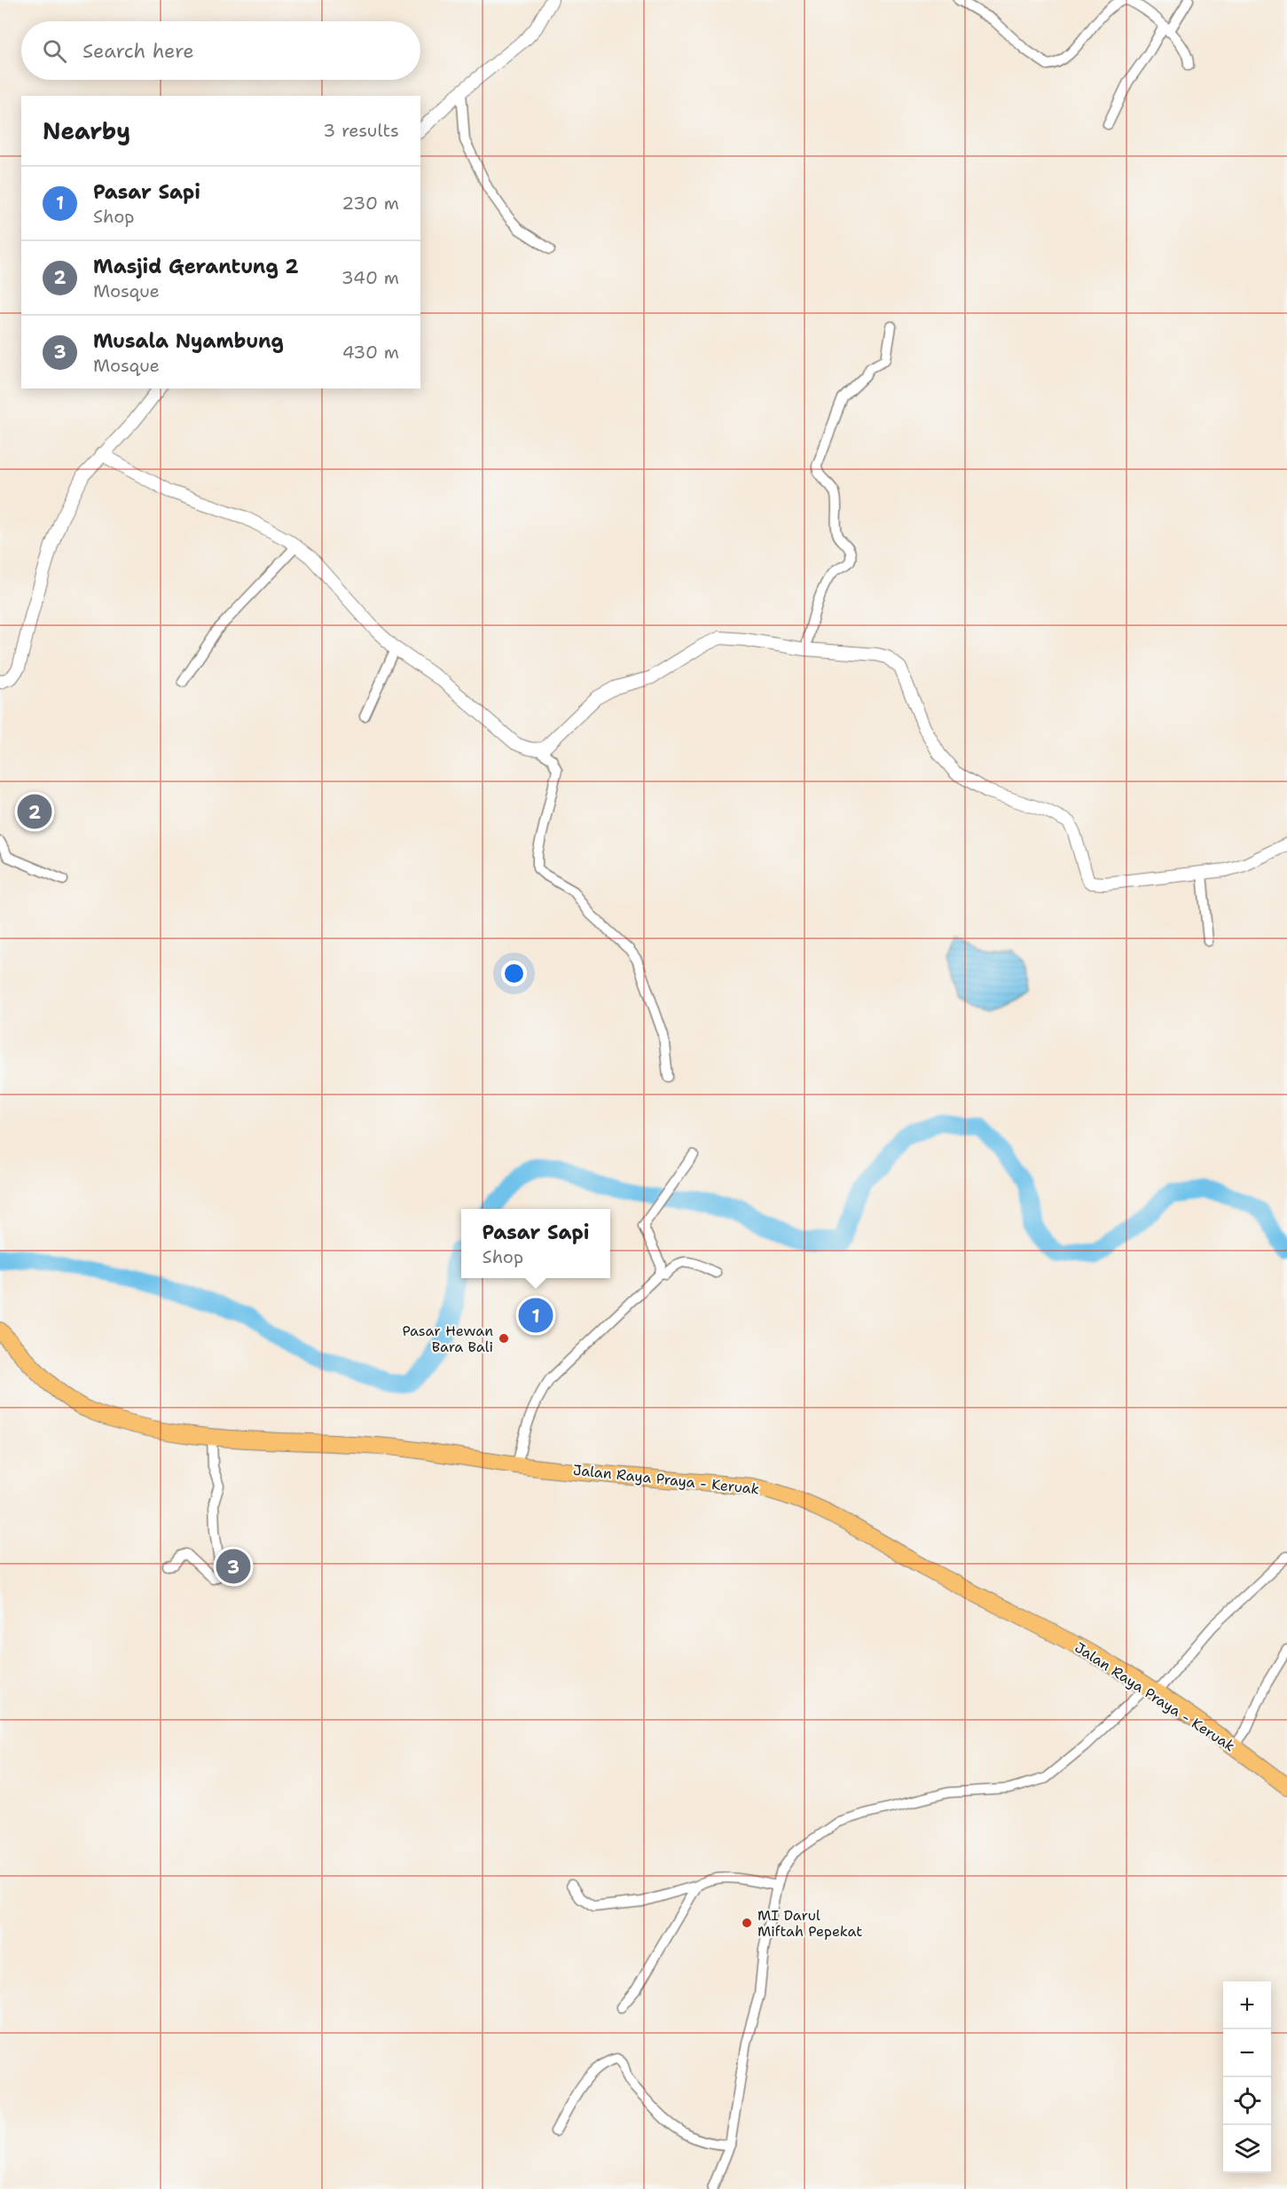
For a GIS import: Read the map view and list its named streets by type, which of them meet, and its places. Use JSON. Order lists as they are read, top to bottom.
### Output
{
  "streets": {
    "main road": ["Jalan Raya Praya - Keruak"]
  },
  "places": ["Pasar Hewan Bara Bali", "MI Darul Miftah Pepekat"],
  "page": {
    "search": "Search here",
    "heading": ["Nearby", "3 results"],
    "list": [
      {
        "mark": "1",
        "name": "Pasar Sapi",
        "note": "Shop",
        "value": "230 m"
      },
      {
        "mark": "2",
        "name": "Masjid Gerantung 2",
        "note": "Mosque",
        "value": "340 m"
      },
      {
        "mark": "3",
        "name": "Musala Nyambung",
        "note": "Mosque",
        "value": "430 m"
      }
    ],
    "pins": ["2", "1", "3"],
    "popup": ["Pasar Sapi", "Shop"],
    "map_buttons": ["+", "−"]
  }
}
